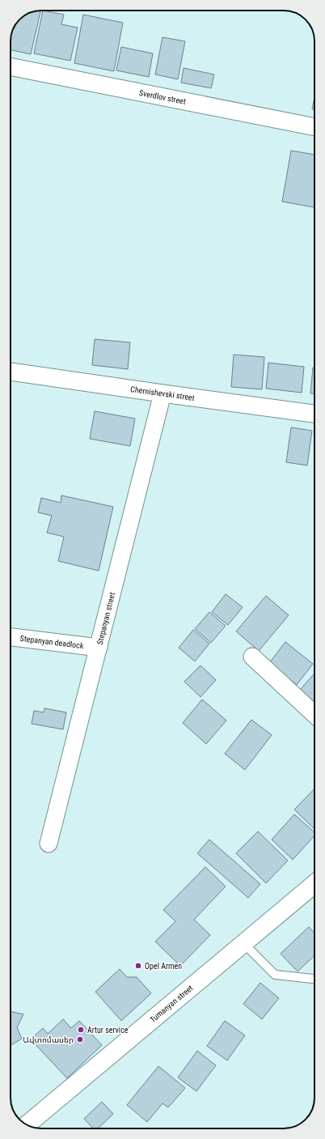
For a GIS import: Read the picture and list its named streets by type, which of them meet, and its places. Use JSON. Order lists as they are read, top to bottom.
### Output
{
  "streets": {
    "main road": ["Tumanyan street"],
    "street": [
      "Sverdlov street",
      "Chernishevski street",
      "Stepanyan street",
      "Stepanyan deadlock"
    ]
  },
  "crossings": [
    ["Chernishevski street", "Stepanyan street"],
    ["Stepanyan street", "Stepanyan deadlock"]
  ],
  "places": ["Opel Armen", "Artur service", "Ավտոմասեր"]
}
